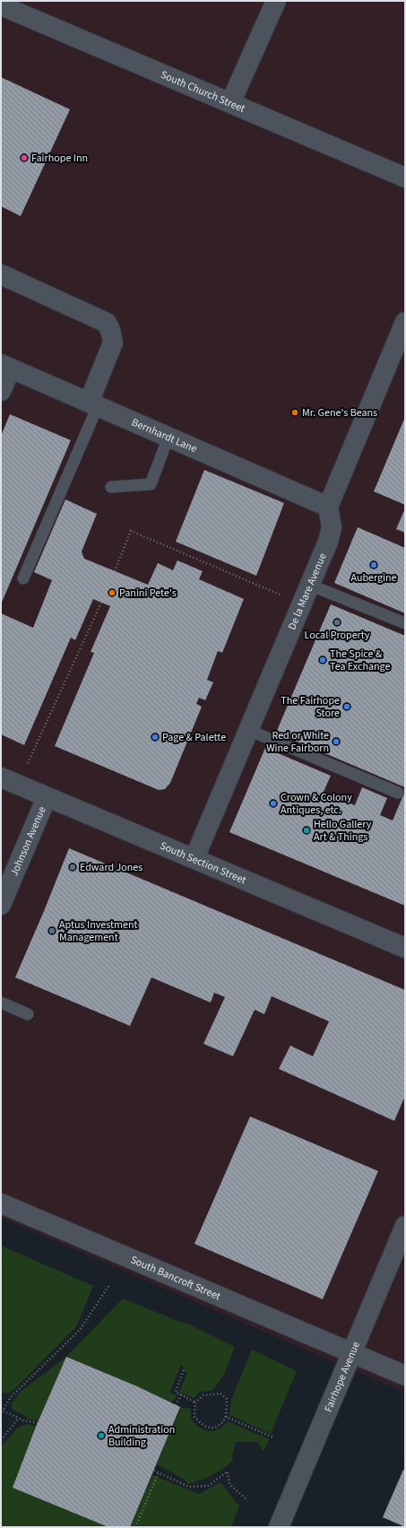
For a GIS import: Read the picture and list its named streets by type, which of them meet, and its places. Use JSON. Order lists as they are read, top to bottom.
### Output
{
  "streets": {
    "street": [
      "South Church Street",
      "Bernhardt Lane",
      "De la Mare Avenue",
      "Johnson Avenue",
      "South Section Street",
      "South Bancroft Street",
      "Fairhope Avenue"
    ]
  },
  "crossings": [
    ["Bernhardt Lane", "De la Mare Avenue"],
    ["De la Mare Avenue", "South Section Street"],
    ["Johnson Avenue", "South Section Street"],
    ["South Bancroft Street", "Fairhope Avenue"]
  ],
  "places": [
    "Fairhope Inn",
    "Mr. Gene's Beans",
    "Aubergine",
    "Panini Pete's",
    "Local Property",
    "The Spice & Tea Exchange",
    "The Fairhope Store",
    "Page & Palette",
    "Red or White Wine Fairborn",
    "Crown & Colony Antiques, etc.",
    "Hello Gallery Art & Things",
    "Edward Jones",
    "Aptus Investment Management",
    "Administration Building"
  ]
}
